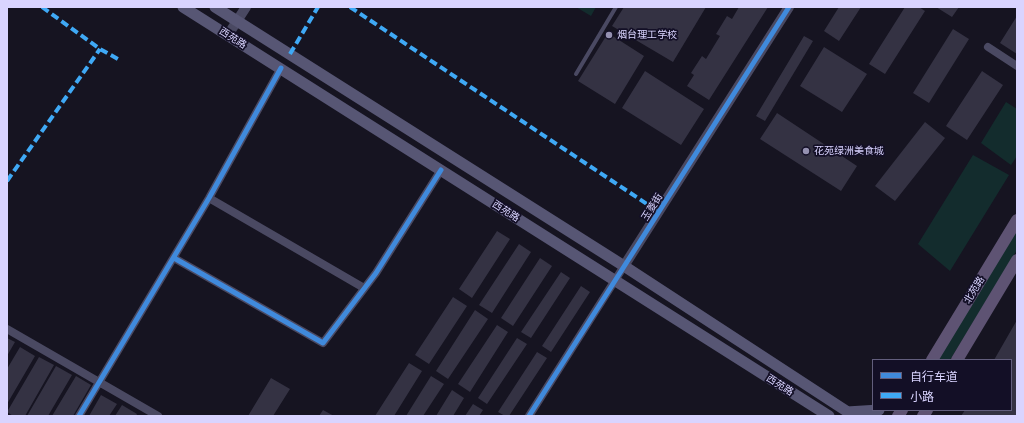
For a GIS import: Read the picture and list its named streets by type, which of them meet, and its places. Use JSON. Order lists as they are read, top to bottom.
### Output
{
  "streets": {
    "main road": ["西苑路", "北苑路"],
    "street": ["玉菱街"]
  },
  "crossings": [
    ["西苑路", "玉菱街"]
  ],
  "places": ["烟台理工学校", "花苑绿洲美食城"],
  "legend": ["自行车道", "小路"]
}
